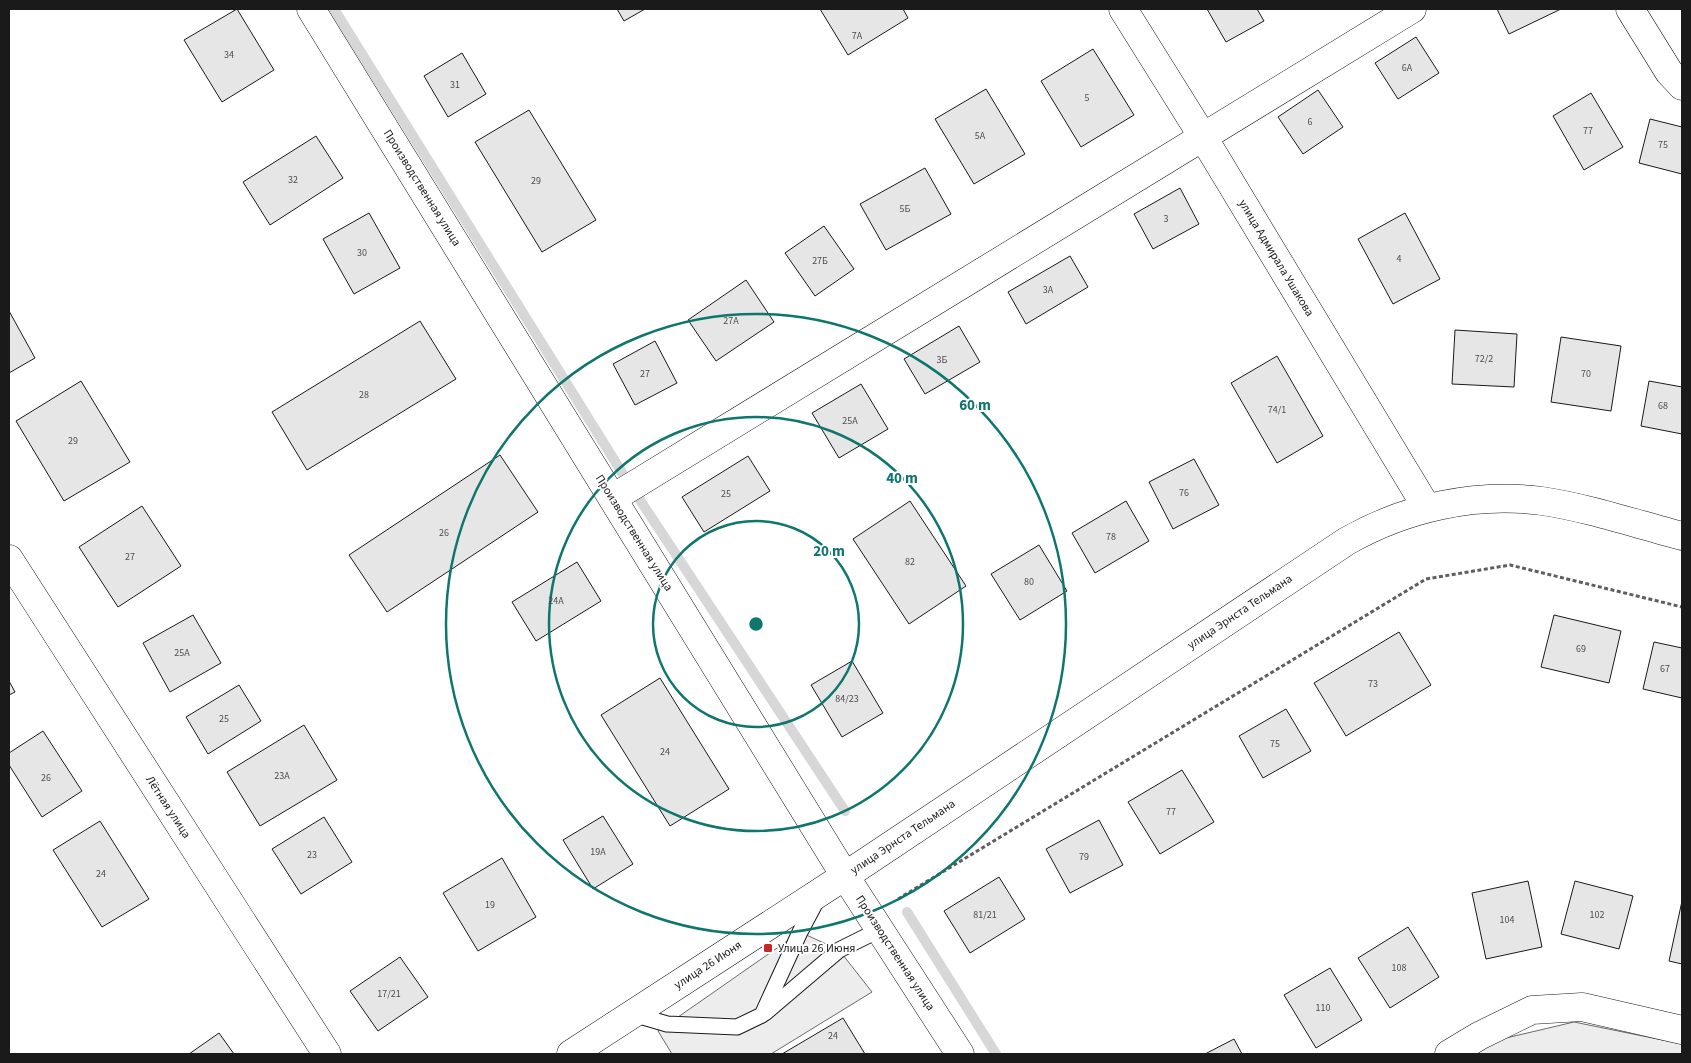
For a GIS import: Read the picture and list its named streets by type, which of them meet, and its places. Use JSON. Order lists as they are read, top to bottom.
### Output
{
  "streets": {
    "street": [
      "Производственная улица",
      "улица Адмирала Ушакова",
      "улица Эрнста Тельмана",
      "Лётная улица",
      "улица 26 Июня"
    ]
  },
  "crossings": [
    ["Производственная улица", "улица Эрнста Тельмана"],
    ["Производственная улица", "улица 26 Июня"],
    ["улица Адмирала Ушакова", "улица Эрнста Тельмана"],
    ["улица Эрнста Тельмана", "улица 26 Июня"]
  ],
  "places": {
    "transit": ["Улица 26 Июня"]
  },
  "house_numbers": [
    "7А",
    "34",
    "6А",
    "31",
    "5",
    "6",
    "77",
    "5А",
    "75",
    "32",
    "29",
    "5Б",
    "3",
    "30",
    "4",
    "27Б",
    "3А",
    "27А",
    "72/2",
    "3Б",
    "27",
    "70",
    "28",
    "68",
    "74/1",
    "25А",
    "29",
    "76",
    "25",
    "26",
    "78",
    "27",
    "82",
    "80",
    "24А",
    "69",
    "25А",
    "67",
    "73",
    "84/23",
    "25",
    "75",
    "24",
    "23А",
    "26",
    "77",
    "19А",
    "23",
    "79",
    "24",
    "19",
    "81/21",
    "102",
    "104",
    "108",
    "17/21",
    "110",
    "24"
  ],
  "rings": ["60 m", "40 m", "20 m"]
}
